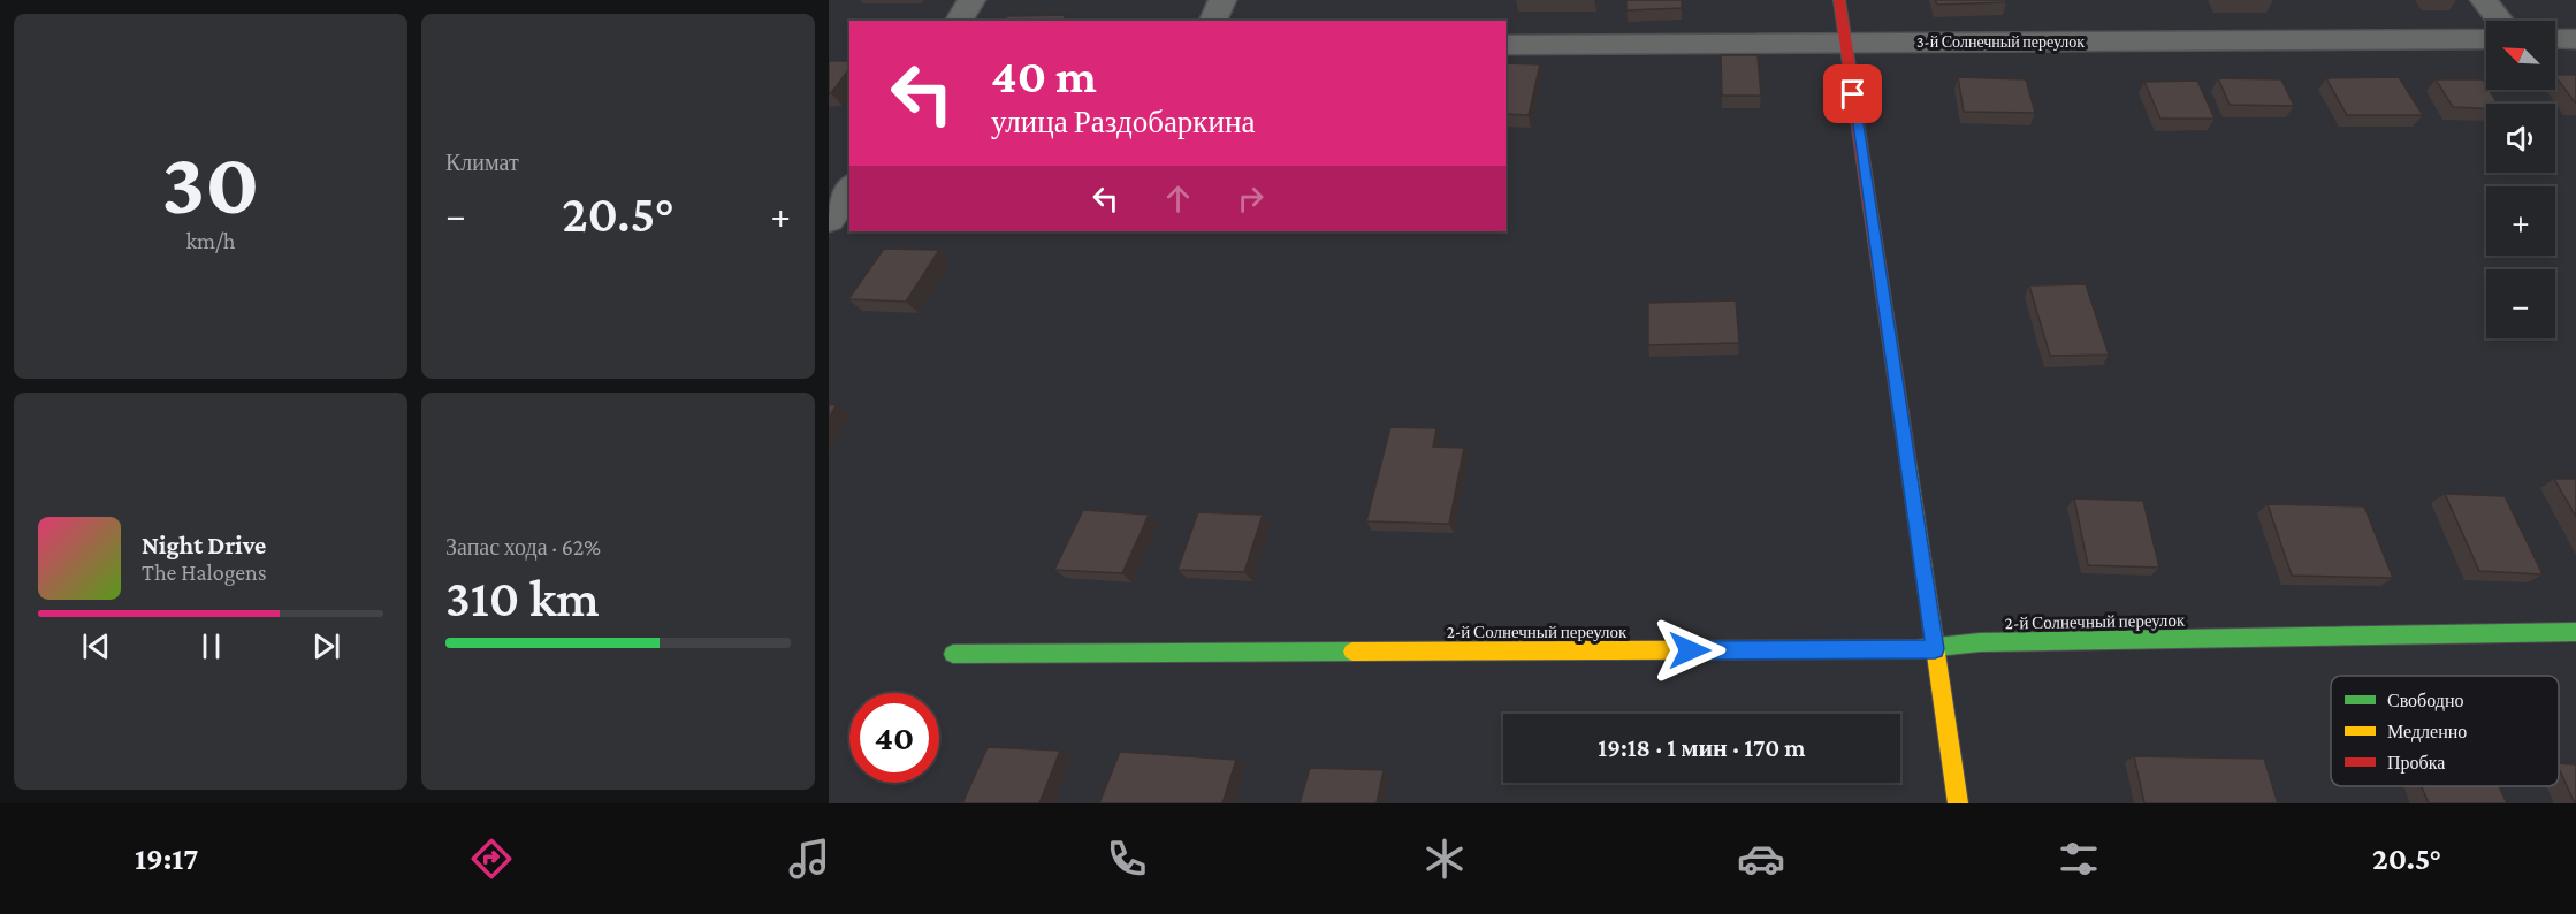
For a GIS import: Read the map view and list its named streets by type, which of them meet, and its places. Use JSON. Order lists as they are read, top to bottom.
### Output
{
  "streets": {
    "street": ["3-й Солнечный переулок", "2-й Солнечный переулок"]
  },
  "legend": ["Свободно", "Медленно", "Пробка"],
  "north": "top left",
  "page": {
    "tile": [
      ["30", "km/h"],
      "Климат",
      ["Запас хода · 62%", "310 km"]
    ],
    "map_buttons": ["+", "−"],
    "turn": ["40 m", "улица Раздобаркина"],
    "heat": ["−", "20.5°", "+"],
    "song": ["Night Drive", "The Halogens"],
    "limit": "40",
    "trip": "19:18 · 1 мин · 170 m",
    "tabs": ["19:17", "20.5°"]
  }
}
